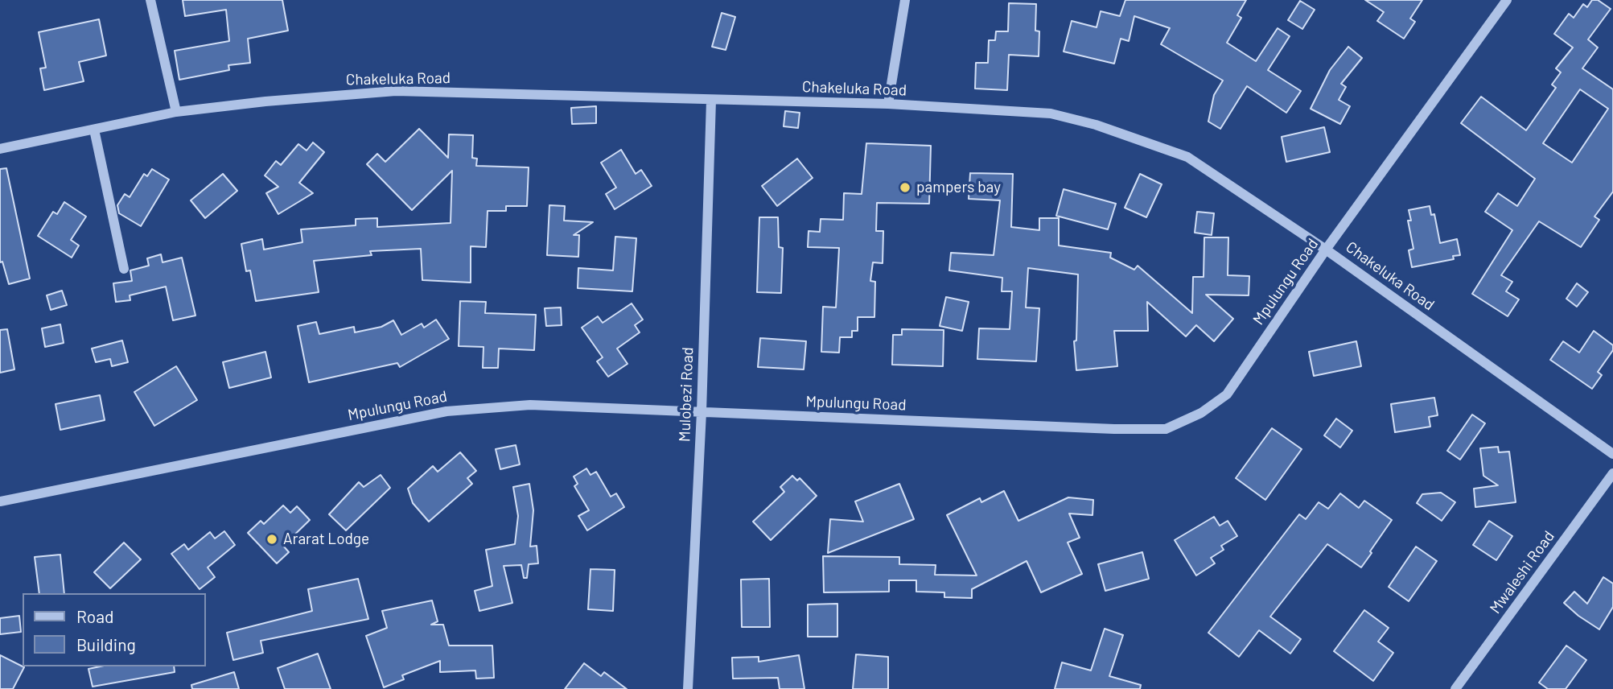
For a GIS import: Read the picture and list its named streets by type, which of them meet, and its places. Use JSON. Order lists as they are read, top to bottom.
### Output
{
  "streets": {
    "street": [
      "Chakeluka Road",
      "Mpulungu Road",
      "Mulobezi Road",
      "Mwaleshi Road"
    ]
  },
  "crossings": [
    ["Chakeluka Road", "Mpulungu Road"],
    ["Chakeluka Road", "Mulobezi Road"],
    ["Mpulungu Road", "Mulobezi Road"]
  ],
  "places": ["pampers bay", "Ararat Lodge"],
  "legend": ["Road", "Building"]
}
